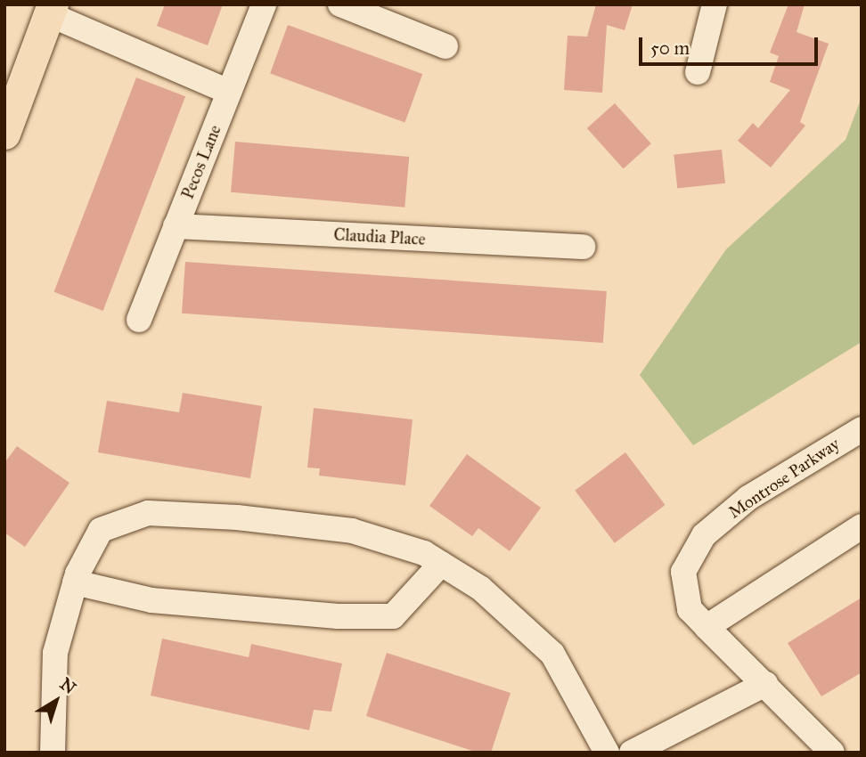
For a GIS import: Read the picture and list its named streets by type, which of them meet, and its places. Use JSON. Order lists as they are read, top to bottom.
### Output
{
  "streets": {
    "street": ["Pecos Lane", "Claudia Place", "Montrose Parkway"]
  },
  "crossings": [
    ["Pecos Lane", "Claudia Place"]
  ],
  "scale_bar": "50 m",
  "north": "top right"
}
